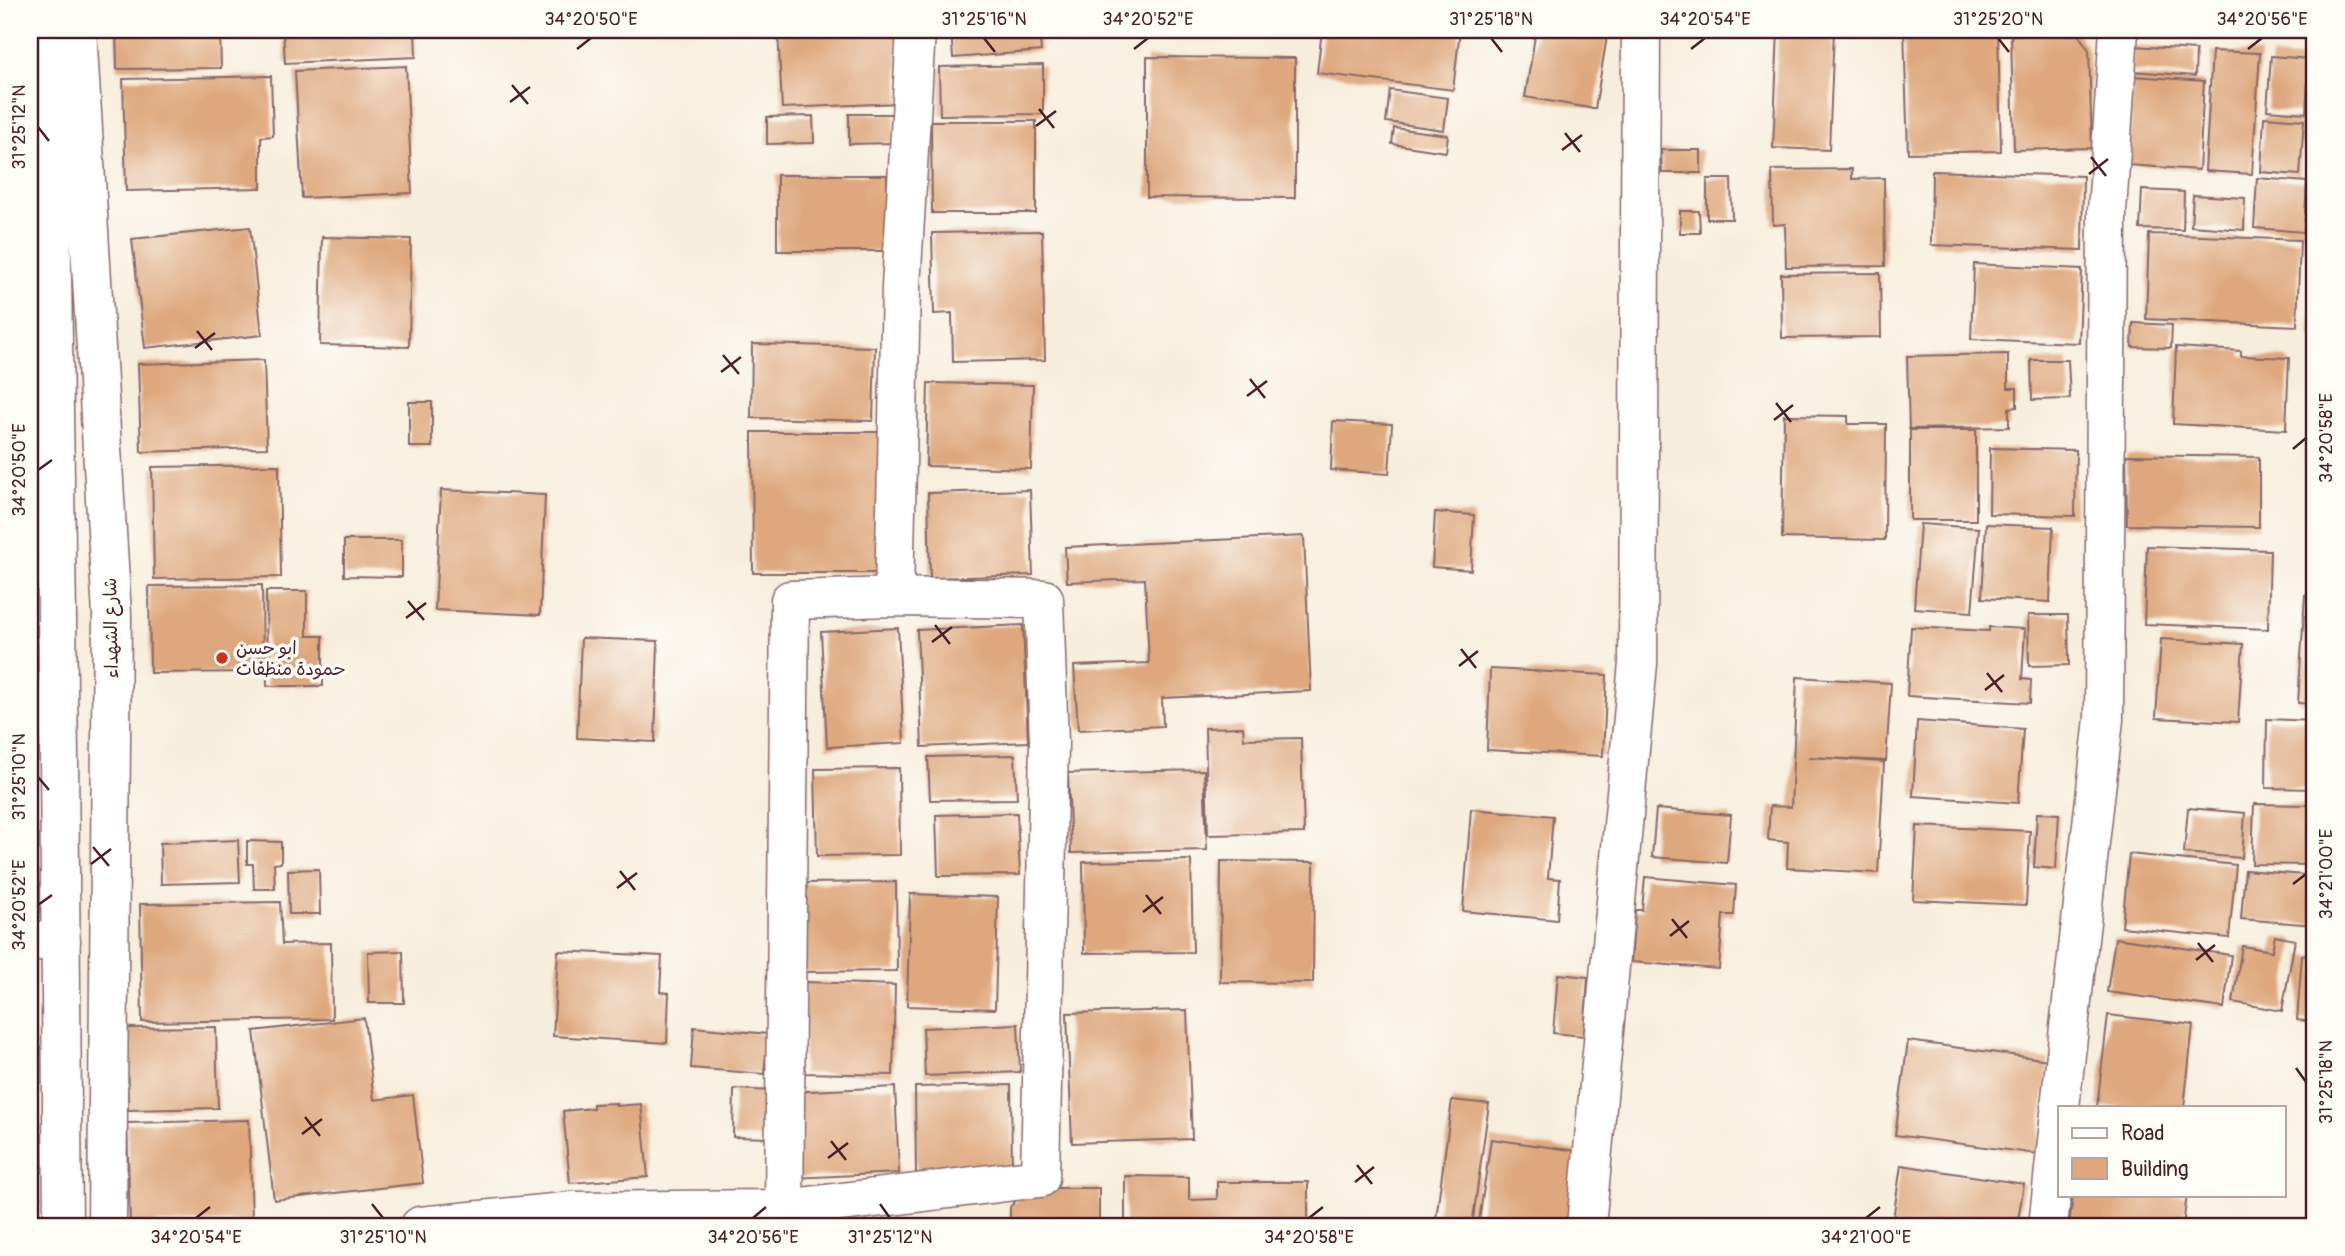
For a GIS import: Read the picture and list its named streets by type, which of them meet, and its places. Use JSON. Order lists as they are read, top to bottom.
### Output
{
  "streets": {
    "street": ["شارع الشهداء"]
  },
  "places": ["ابو حسن حمودة منظفات"],
  "legend": ["Road", "Building"],
  "coordinates": [
    "34°20'50\"E",
    "31°25'16\"N",
    "34°20'52\"E",
    "31°25'18\"N",
    "34°20'54\"E",
    "31°25'20\"N",
    "34°20'56\"E",
    "31°25'12\"N",
    "34°20'58\"E",
    "31°25'10\"N",
    "34°21'00\"E"
  ]
}
